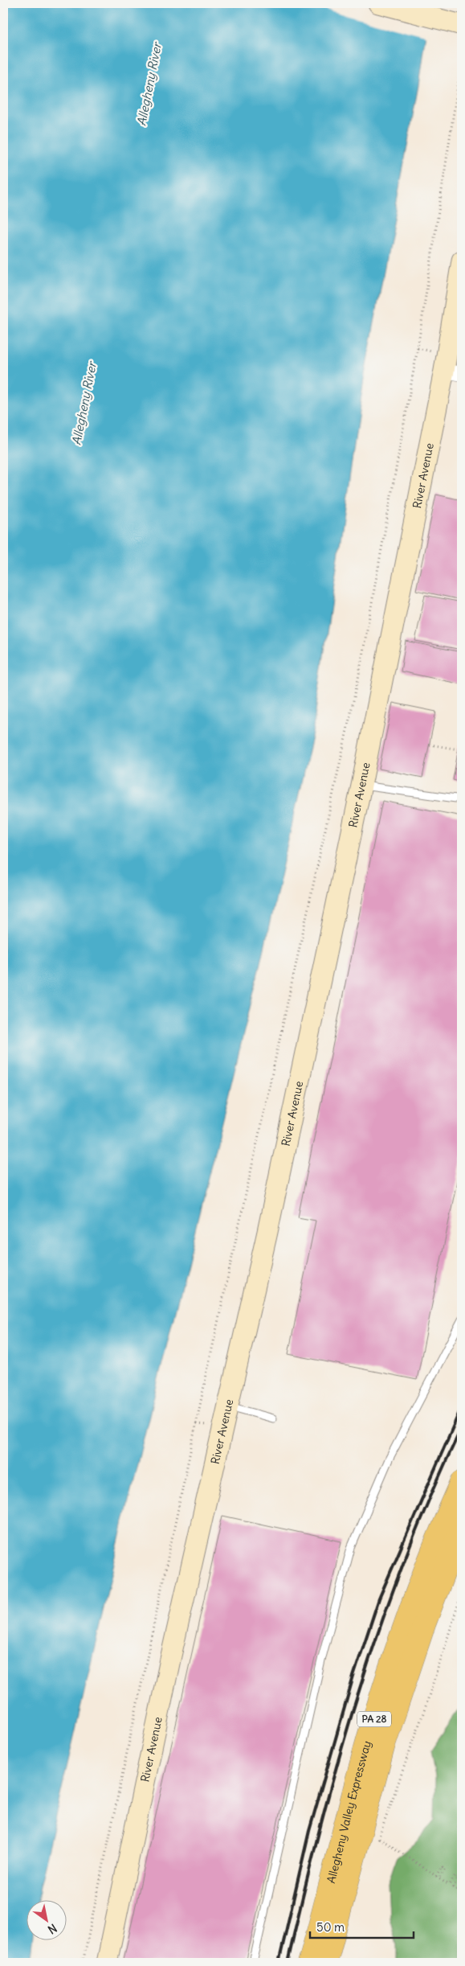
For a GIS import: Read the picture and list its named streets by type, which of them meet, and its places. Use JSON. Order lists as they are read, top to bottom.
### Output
{
  "streets": {
    "highway": ["PA 28", "Allegheny Valley Expressway"],
    "street": ["River Avenue"]
  },
  "water": ["Allegheny River"],
  "scale_bar": "50 m",
  "north": "bottom right"
}
